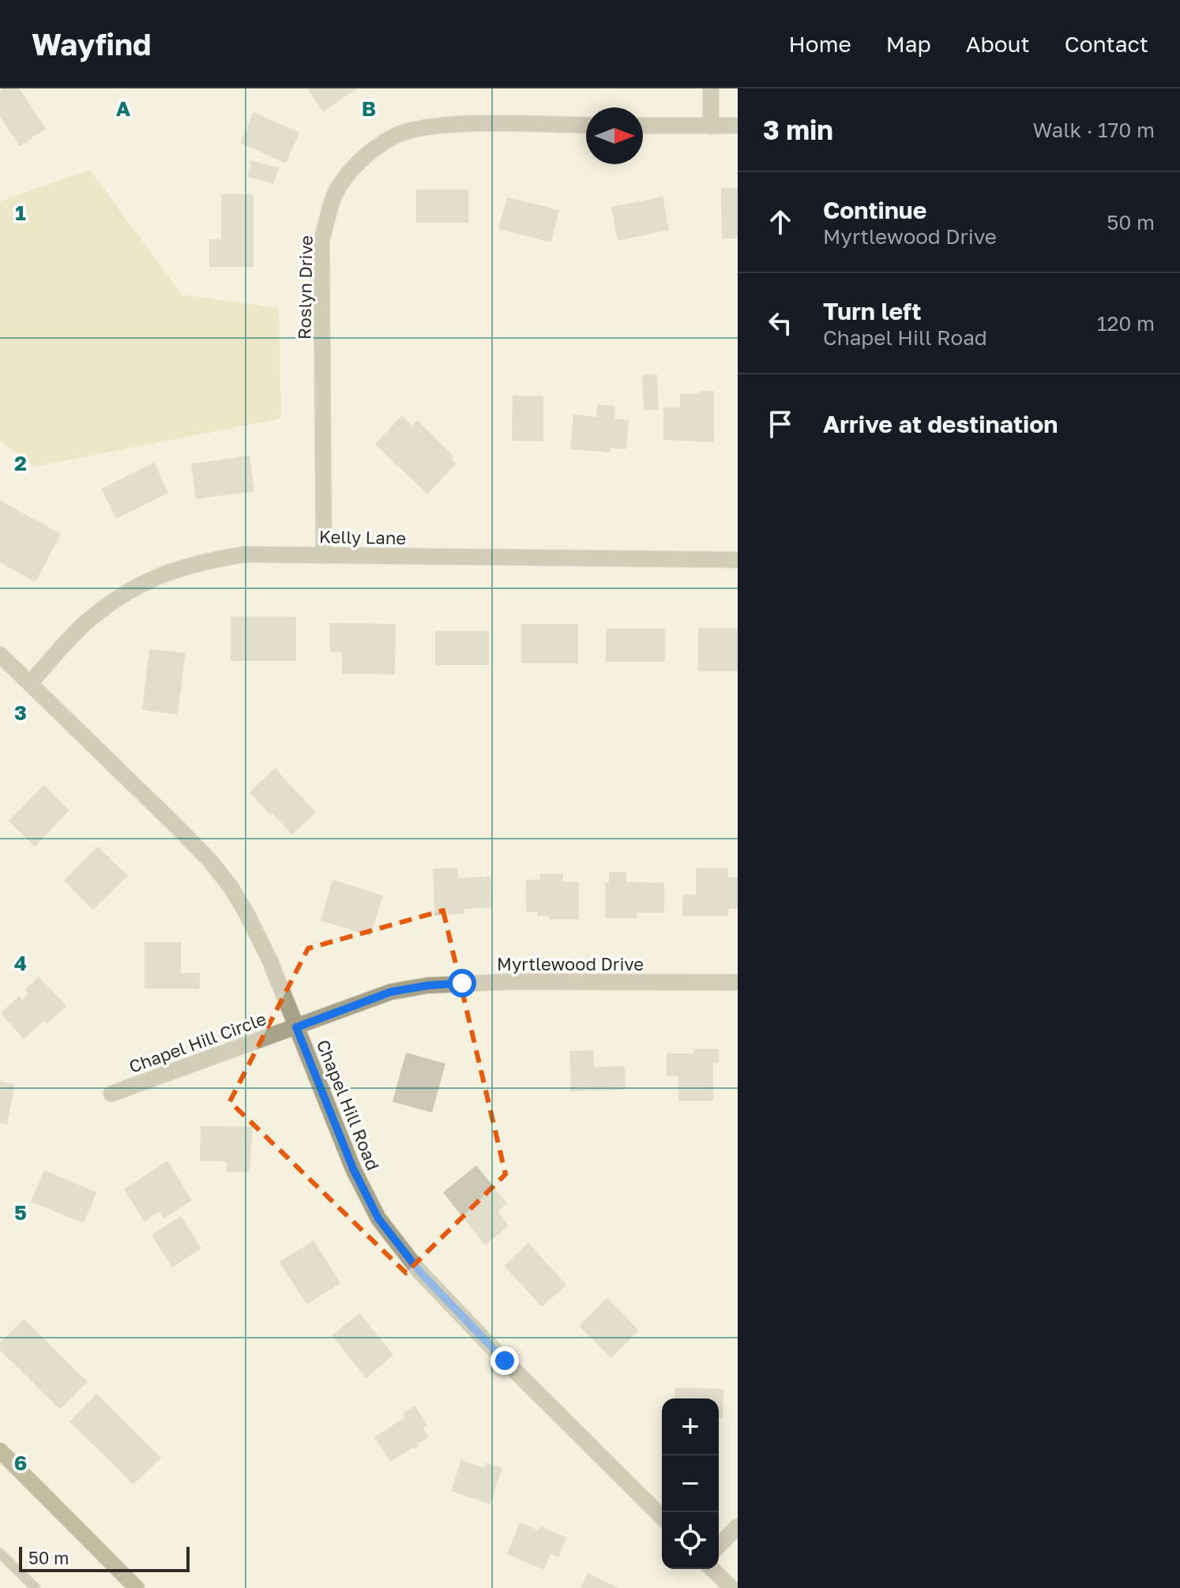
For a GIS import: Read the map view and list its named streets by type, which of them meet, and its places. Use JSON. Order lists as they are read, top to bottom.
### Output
{
  "streets": {
    "street": [
      "Roslyn Drive",
      "Kelly Lane",
      "Myrtlewood Drive",
      "Chapel Hill Circle",
      "Chapel Hill Road"
    ]
  },
  "crossings": [
    ["Roslyn Drive", "Kelly Lane"],
    ["Kelly Lane", "Chapel Hill Road"],
    ["Myrtlewood Drive", "Chapel Hill Circle"],
    ["Myrtlewood Drive", "Chapel Hill Road"],
    ["Chapel Hill Circle", "Chapel Hill Road"]
  ],
  "scale_bar": "50 m",
  "north": "right",
  "page": {
    "header": "Wayfind",
    "nav": [
      "Home",
      "Map",
      "About",
      "Contact"
    ],
    "heading": ["3 min", "Walk · 170 m"],
    "list": [
      ["Continue", "Myrtlewood Drive", "50 m"],
      ["Turn left", "Chapel Hill Road", "120 m"],
      "Arrive at destination"
    ],
    "map_buttons": ["+", "−"],
    "scale": "50 m"
  },
  "grid": {
    "columns": ["A", "B"],
    "rows": [
      "1",
      "2",
      "3",
      "4",
      "5",
      "6"
    ]
  }
}
